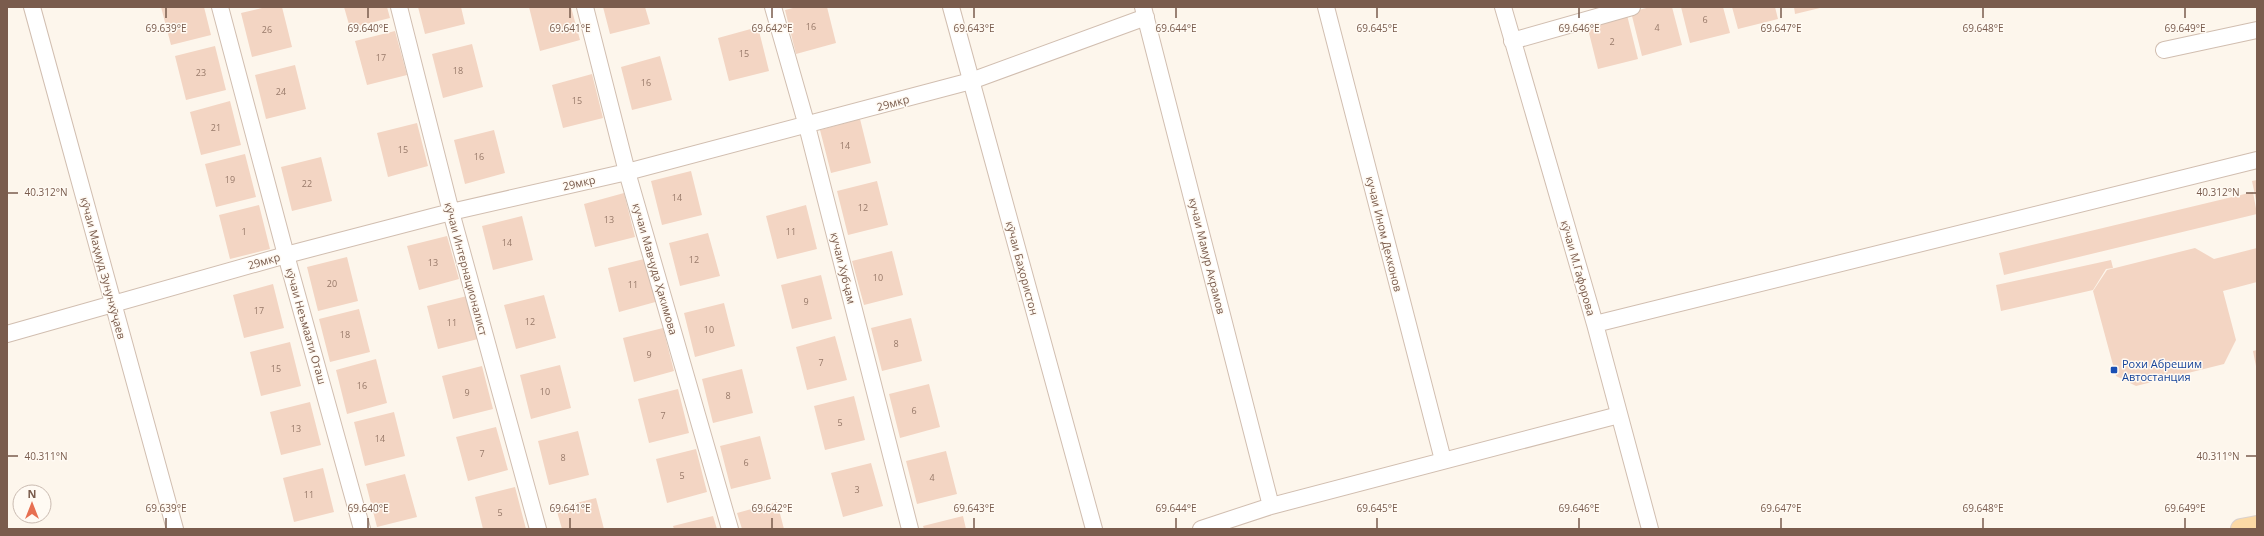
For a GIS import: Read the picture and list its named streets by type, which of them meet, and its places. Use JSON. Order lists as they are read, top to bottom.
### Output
{
  "streets": {
    "street": [
      "29мкр",
      "кучаи Ином Дехконов",
      "кучаи Мамур Акрамов",
      "кӯчаи Маҳмуд Зунунхӯҷаев",
      "кучаи Хубҷам",
      "кӯчаи Баҳористон",
      "кӯчаи М.Гафорова",
      "кӯчаи Интернационалист",
      "кучаи Мавҷуда Ҳакимова",
      "кӯчаи Неъмаати Оташ"
    ]
  },
  "crossings": [
    ["29мкр", "кучаи Мамур Акрамов"],
    ["29мкр", "кӯчаи Маҳмуд Зунунхӯҷаев"],
    ["29мкр", "кучаи Хубҷам"],
    ["29мкр", "кӯчаи Баҳористон"],
    ["29мкр", "кӯчаи Интернационалист"],
    ["29мкр", "кучаи Мавҷуда Ҳакимова"],
    ["29мкр", "кӯчаи Неъмаати Оташ"]
  ],
  "places": {
    "transit": ["Рохи Абрешим Автостанция"]
  },
  "house_numbers": [
    "6",
    "16",
    "4",
    "26",
    "2",
    "15",
    "17",
    "18",
    "23",
    "16",
    "24",
    "15",
    "21",
    "14",
    "15",
    "16",
    "19",
    "22",
    "14",
    "12",
    "13",
    "1",
    "11",
    "14",
    "12",
    "13",
    "10",
    "20",
    "11",
    "9",
    "17",
    "12",
    "11",
    "10",
    "18",
    "8",
    "9",
    "7",
    "15",
    "16",
    "10",
    "9",
    "8",
    "6",
    "7",
    "5",
    "13",
    "14",
    "7",
    "8",
    "6",
    "5",
    "4",
    "3",
    "11",
    "5"
  ],
  "north": "top",
  "coordinates": [
    "69.639°E",
    "69.640°E",
    "69.641°E",
    "69.642°E",
    "69.643°E",
    "69.644°E",
    "69.645°E",
    "69.646°E",
    "69.647°E",
    "69.648°E",
    "69.649°E",
    "40.312°N",
    "40.311°N"
  ]
}
